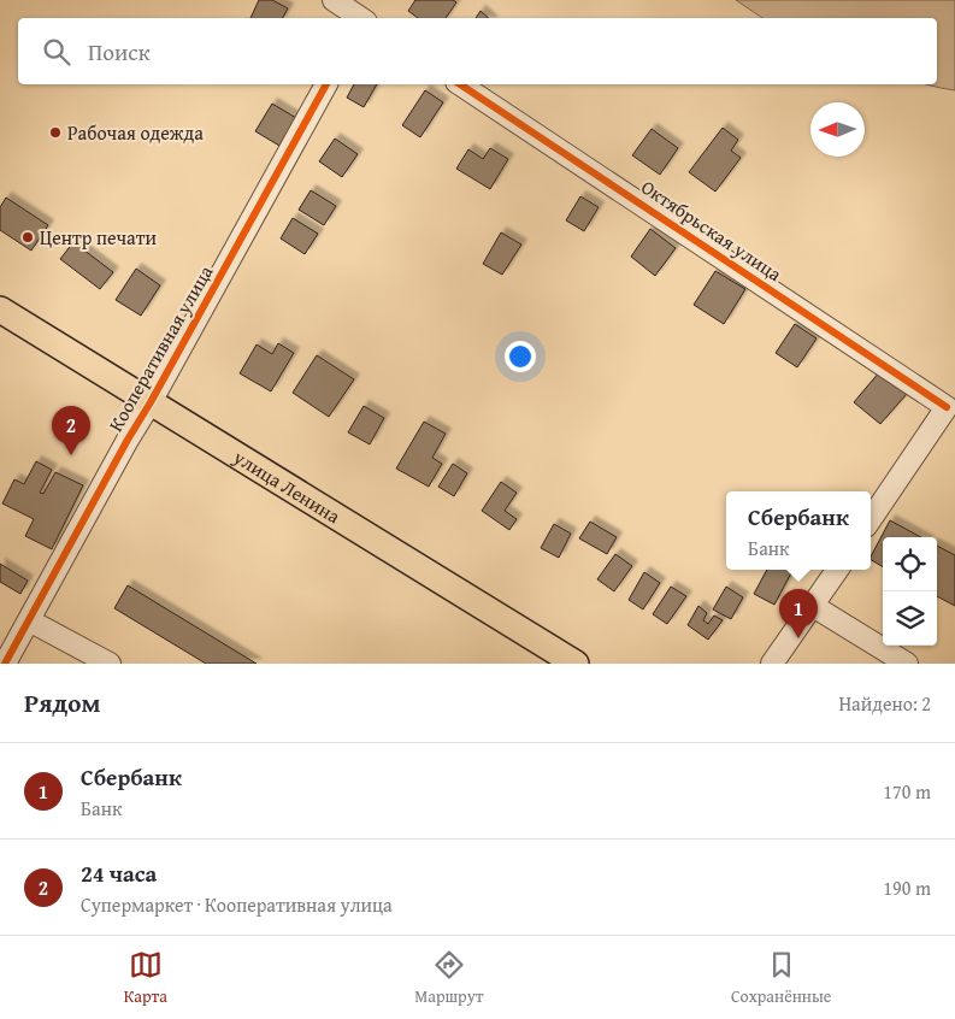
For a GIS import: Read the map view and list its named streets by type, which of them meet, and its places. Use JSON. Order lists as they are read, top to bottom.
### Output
{
  "streets": {
    "main road": ["улица Ленина"],
    "street": ["Октябрьская улица", "Кооперативная улица"]
  },
  "crossings": [
    ["Кооперативная улица", "улица Ленина"]
  ],
  "places": ["Рабочая одежда", "Центр печати"],
  "north": "left",
  "page": {
    "search": "Поиск",
    "pins": ["2", "1"],
    "popup": ["Сбербанк", "Банк"],
    "heading": ["Рядом", "Найдено: 2"],
    "list": [
      {
        "mark": "1",
        "name": "Сбербанк",
        "note": "Банк",
        "value": "170 m"
      },
      {
        "mark": "2",
        "name": "24 часа",
        "note": "Супермаркет · Кооперативная улица",
        "value": "190 m"
      }
    ],
    "nav": ["Карта", "Маршрут", "Сохранённые"]
  }
}
